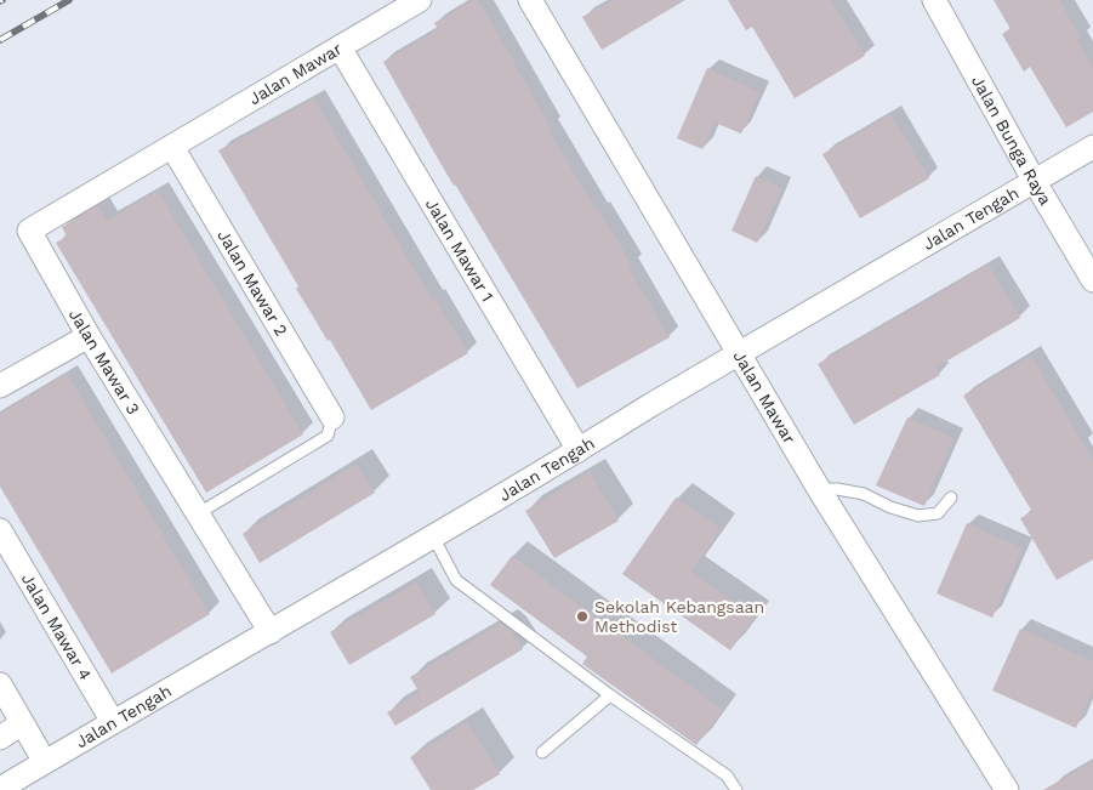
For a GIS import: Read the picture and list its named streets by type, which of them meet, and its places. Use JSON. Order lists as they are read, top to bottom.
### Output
{
  "streets": {
    "street": [
      "Jalan Mawar",
      "Jalan Bunga Raya",
      "Jalan Tengah",
      "Jalan Mawar 1",
      "Jalan Mawar 2",
      "Jalan Mawar 3",
      "Jalan Mawar 4"
    ]
  },
  "crossings": [
    ["Jalan Mawar", "Jalan Tengah"],
    ["Jalan Mawar", "Jalan Mawar 1"],
    ["Jalan Mawar", "Jalan Mawar 2"],
    ["Jalan Mawar", "Jalan Mawar 3"],
    ["Jalan Bunga Raya", "Jalan Tengah"],
    ["Jalan Tengah", "Jalan Mawar 1"],
    ["Jalan Tengah", "Jalan Mawar 3"],
    ["Jalan Tengah", "Jalan Mawar 4"],
    ["Jalan Mawar 2", "Jalan Mawar 3"]
  ],
  "places": ["Sekolah Kebangsaan Methodist"]
}
